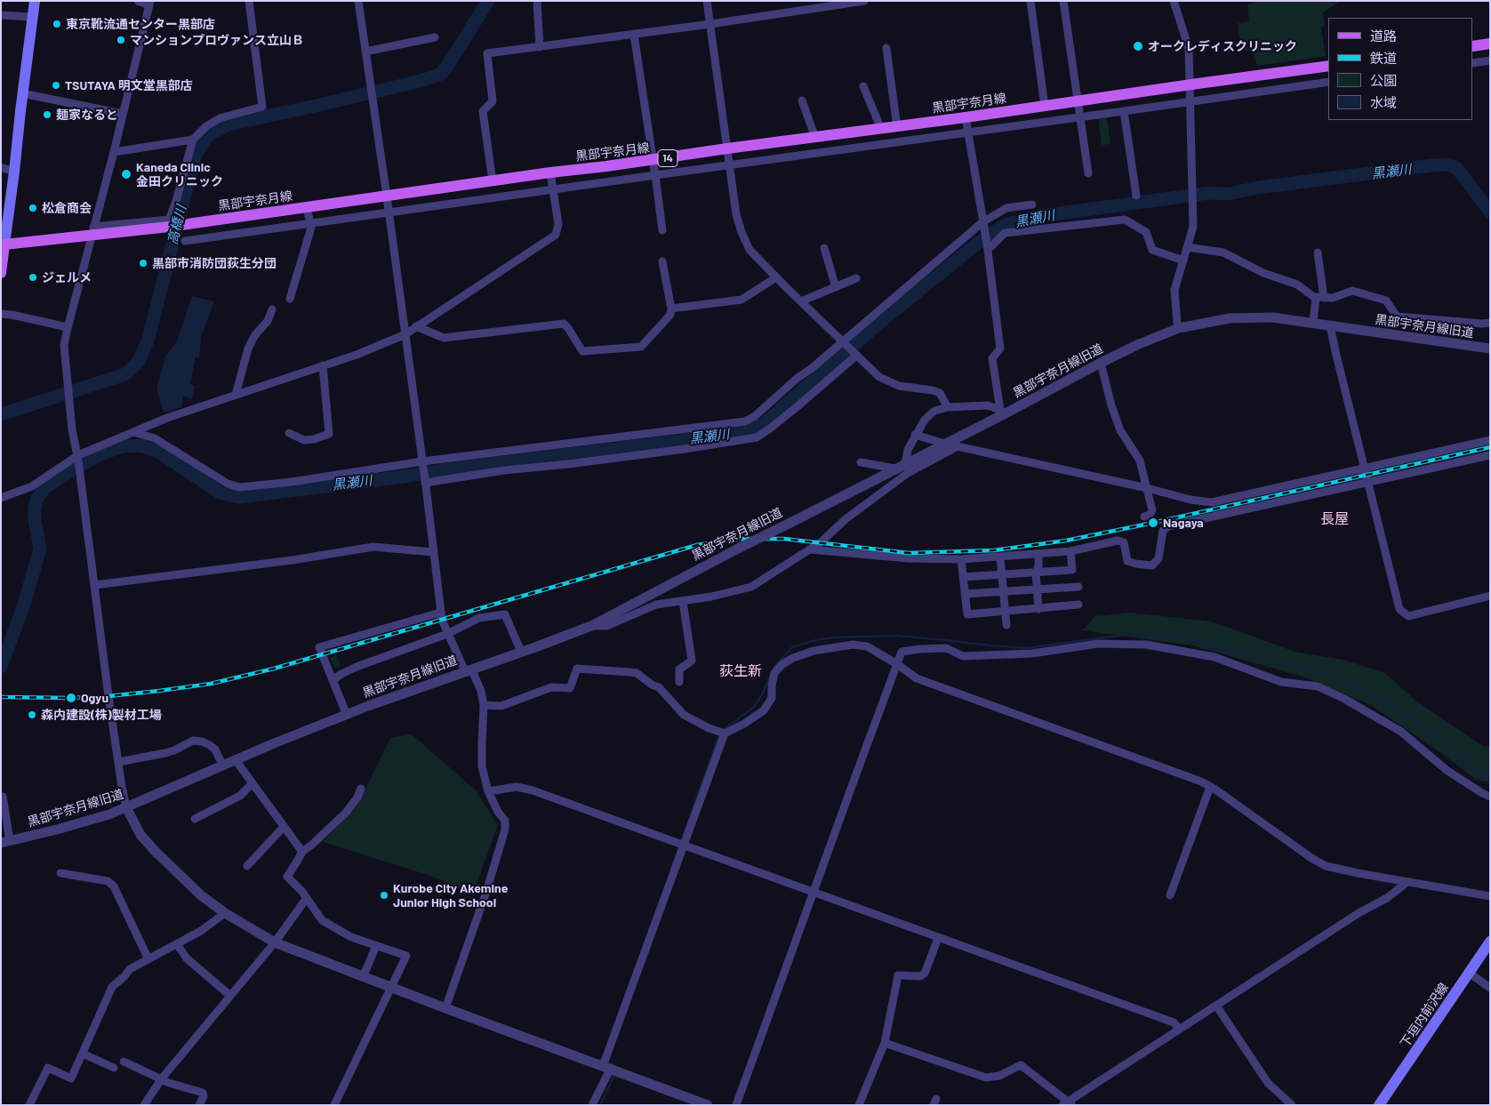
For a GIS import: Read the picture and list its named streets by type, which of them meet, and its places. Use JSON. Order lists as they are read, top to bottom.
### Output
{
  "streets": {
    "main road": ["黒部宇奈月線", "14", "下垣内前沢線"],
    "street": ["黒部宇奈月線旧道"]
  },
  "districts": ["長屋", "荻生新"],
  "water": ["黒瀬川", "高橋川"],
  "places": [
    "東京靴流通センター黒部店",
    "マンションプロヴァンス立山Ｂ",
    "オークレディスクリニック",
    "TSUTAYA 明文堂黒部店",
    "麺家なると",
    "Kaneda Clinic 金田クリニック",
    "松倉商会",
    "黒部市消防団荻生分団",
    "ジェルメ",
    "Nagaya",
    "Ogyu",
    "森内建設(株)製材工場",
    "Kurobe City Akemine Junior High School"
  ],
  "legend": [
    "道路",
    "鉄道",
    "公園",
    "水域"
  ]
}
